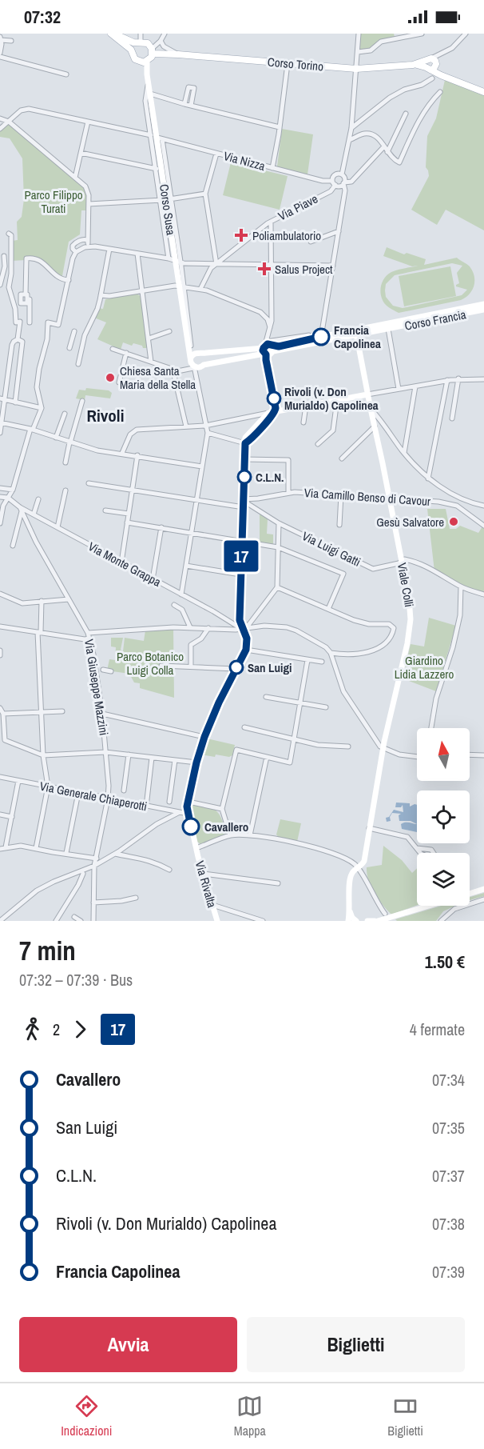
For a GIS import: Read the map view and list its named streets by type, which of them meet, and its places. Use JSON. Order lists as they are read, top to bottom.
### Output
{
  "streets": {
    "main road": ["Corso Torino"],
    "street": [
      "Via Nizza",
      "Via Piave",
      "Corso Susa",
      "Corso Francia",
      "Via Camillo Benso di Cavour",
      "Via Luigi Gatti",
      "Via Monte Grappa",
      "Viale Colli",
      "Via Giuseppe Mazzini",
      "Via Generale Chiaperotti",
      "Via Rivalta"
    ]
  },
  "crossings": [
    ["Corso Torino", "Corso Susa"],
    ["Via Nizza", "Via Piave"],
    ["Via Nizza", "Corso Susa"],
    ["Corso Susa", "Corso Francia"],
    ["Corso Francia", "Viale Colli"],
    ["Via Camillo Benso di Cavour", "Via Luigi Gatti"],
    ["Via Camillo Benso di Cavour", "Viale Colli"],
    ["Via Luigi Gatti", "Viale Colli"],
    ["Via Monte Grappa", "Via Giuseppe Mazzini"],
    ["Via Giuseppe Mazzini", "Via Generale Chiaperotti"],
    ["Via Generale Chiaperotti", "Via Rivalta"]
  ],
  "districts": ["Rivoli"],
  "parks": ["Parco Filippo Turati", "Parco Botanico Luigi Colla", "Giardino Lidia Lazzero"],
  "places": {
    "health": ["Poliambulatorio", "Salus Project"],
    "other": [
      "Francia Capolinea",
      "Chiesa Santa Maria della Stella",
      "Rivoli (v. Don Murialdo) Capolinea",
      "C.L.N.",
      "Gesù Salvatore",
      "San Luigi",
      "Cavallero"
    ]
  },
  "lines": ["bus line 17"],
  "north": "top",
  "page": {
    "status": "07:32",
    "on_map": "17",
    "heading": ["7 min", "07:32 – 07:39 · Bus", "1.50 €"],
    "legs": ["2", "17", "4 fermate"],
    "list": [
      {
        "name": "Cavallero",
        "value": "07:34"
      },
      {
        "name": "San Luigi",
        "value": "07:35"
      },
      {
        "name": "C.L.N.",
        "value": "07:37"
      },
      {
        "name": "Rivoli (v. Don Murialdo) Capolinea",
        "value": "07:38"
      },
      {
        "name": "Francia Capolinea",
        "value": "07:39"
      }
    ],
    "buttons": ["Avvia", "Biglietti"],
    "tabs": ["Indicazioni", "Mappa", "Biglietti"]
  }
}
